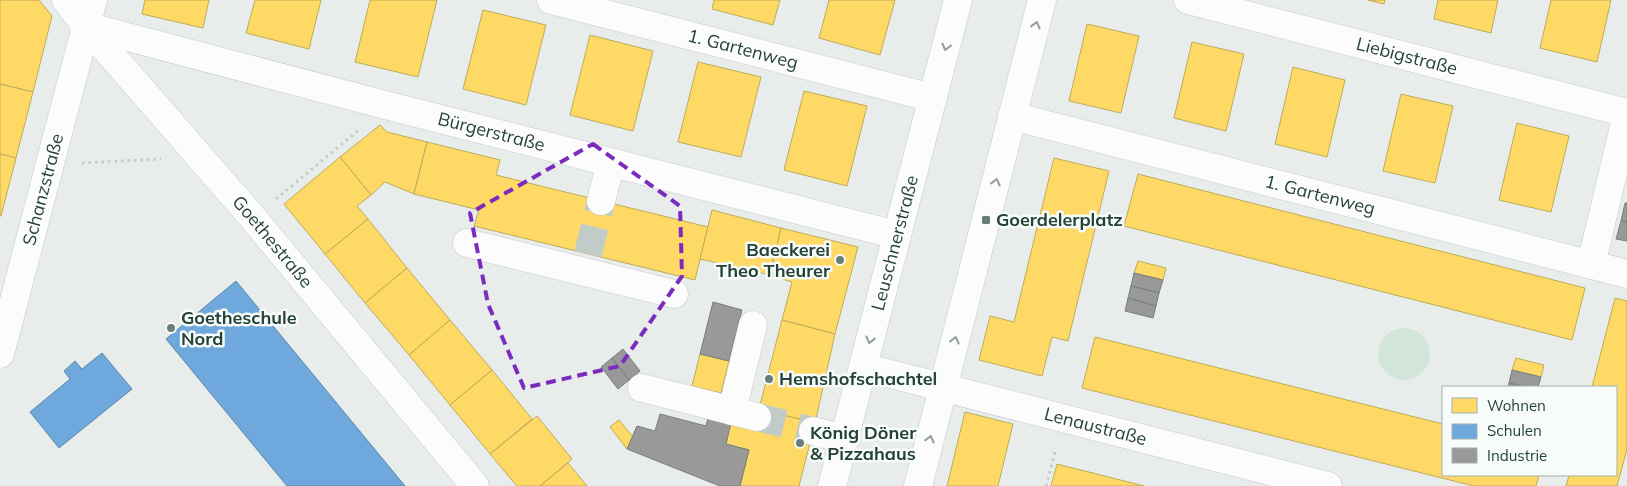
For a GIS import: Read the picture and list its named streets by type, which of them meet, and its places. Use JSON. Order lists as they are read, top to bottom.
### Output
{
  "streets": {
    "street": [
      "1. Gartenweg",
      "Liebigstraße",
      "Bürgerstraße",
      "Schanzstraße",
      "Goethestraße",
      "Leuschnerstraße",
      "Lenaustraße"
    ]
  },
  "crossings": [
    ["1. Gartenweg", "Leuschnerstraße"],
    ["Bürgerstraße", "Schanzstraße"],
    ["Bürgerstraße", "Goethestraße"],
    ["Bürgerstraße", "Leuschnerstraße"],
    ["Schanzstraße", "Goethestraße"],
    ["Leuschnerstraße", "Lenaustraße"]
  ],
  "places": {
    "transit": ["Goerdelerplatz"],
    "other": [
      "Baeckerei Theo Theurer",
      "Goetheschule Nord",
      "Hemshofschachtel",
      "König Döner & Pizzahaus"
    ]
  },
  "legend": ["Wohnen", "Schulen", "Industrie"]
}
